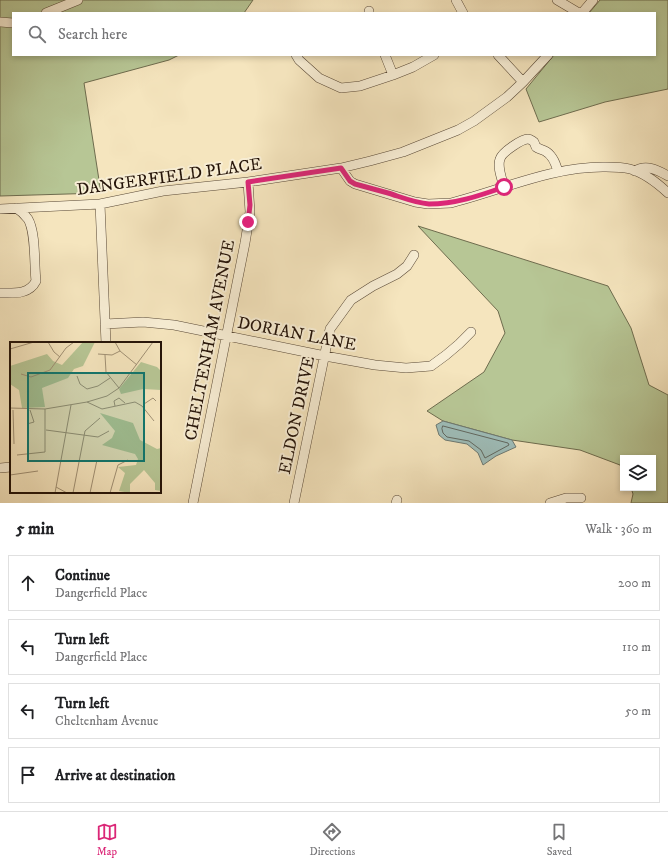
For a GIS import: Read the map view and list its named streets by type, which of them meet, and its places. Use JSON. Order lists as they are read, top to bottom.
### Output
{
  "streets": {
    "street": [
      "DANGERFIELD PLACE",
      "DORIAN LANE",
      "CHELTENHAM AVENUE",
      "ELDON DRIVE"
    ]
  },
  "crossings": [
    ["DANGERFIELD PLACE", "CHELTENHAM AVENUE"],
    ["DORIAN LANE", "CHELTENHAM AVENUE"],
    ["DORIAN LANE", "ELDON DRIVE"]
  ],
  "page": {
    "search": "Search here",
    "heading": ["5 min", "Walk · 360 m"],
    "list": [
      ["Continue", "Dangerfield Place", "200 m"],
      ["Turn left", "Dangerfield Place", "110 m"],
      ["Turn left", "Cheltenham Avenue", "50 m"],
      "Arrive at destination"
    ],
    "nav": ["Map", "Directions", "Saved"]
  }
}
